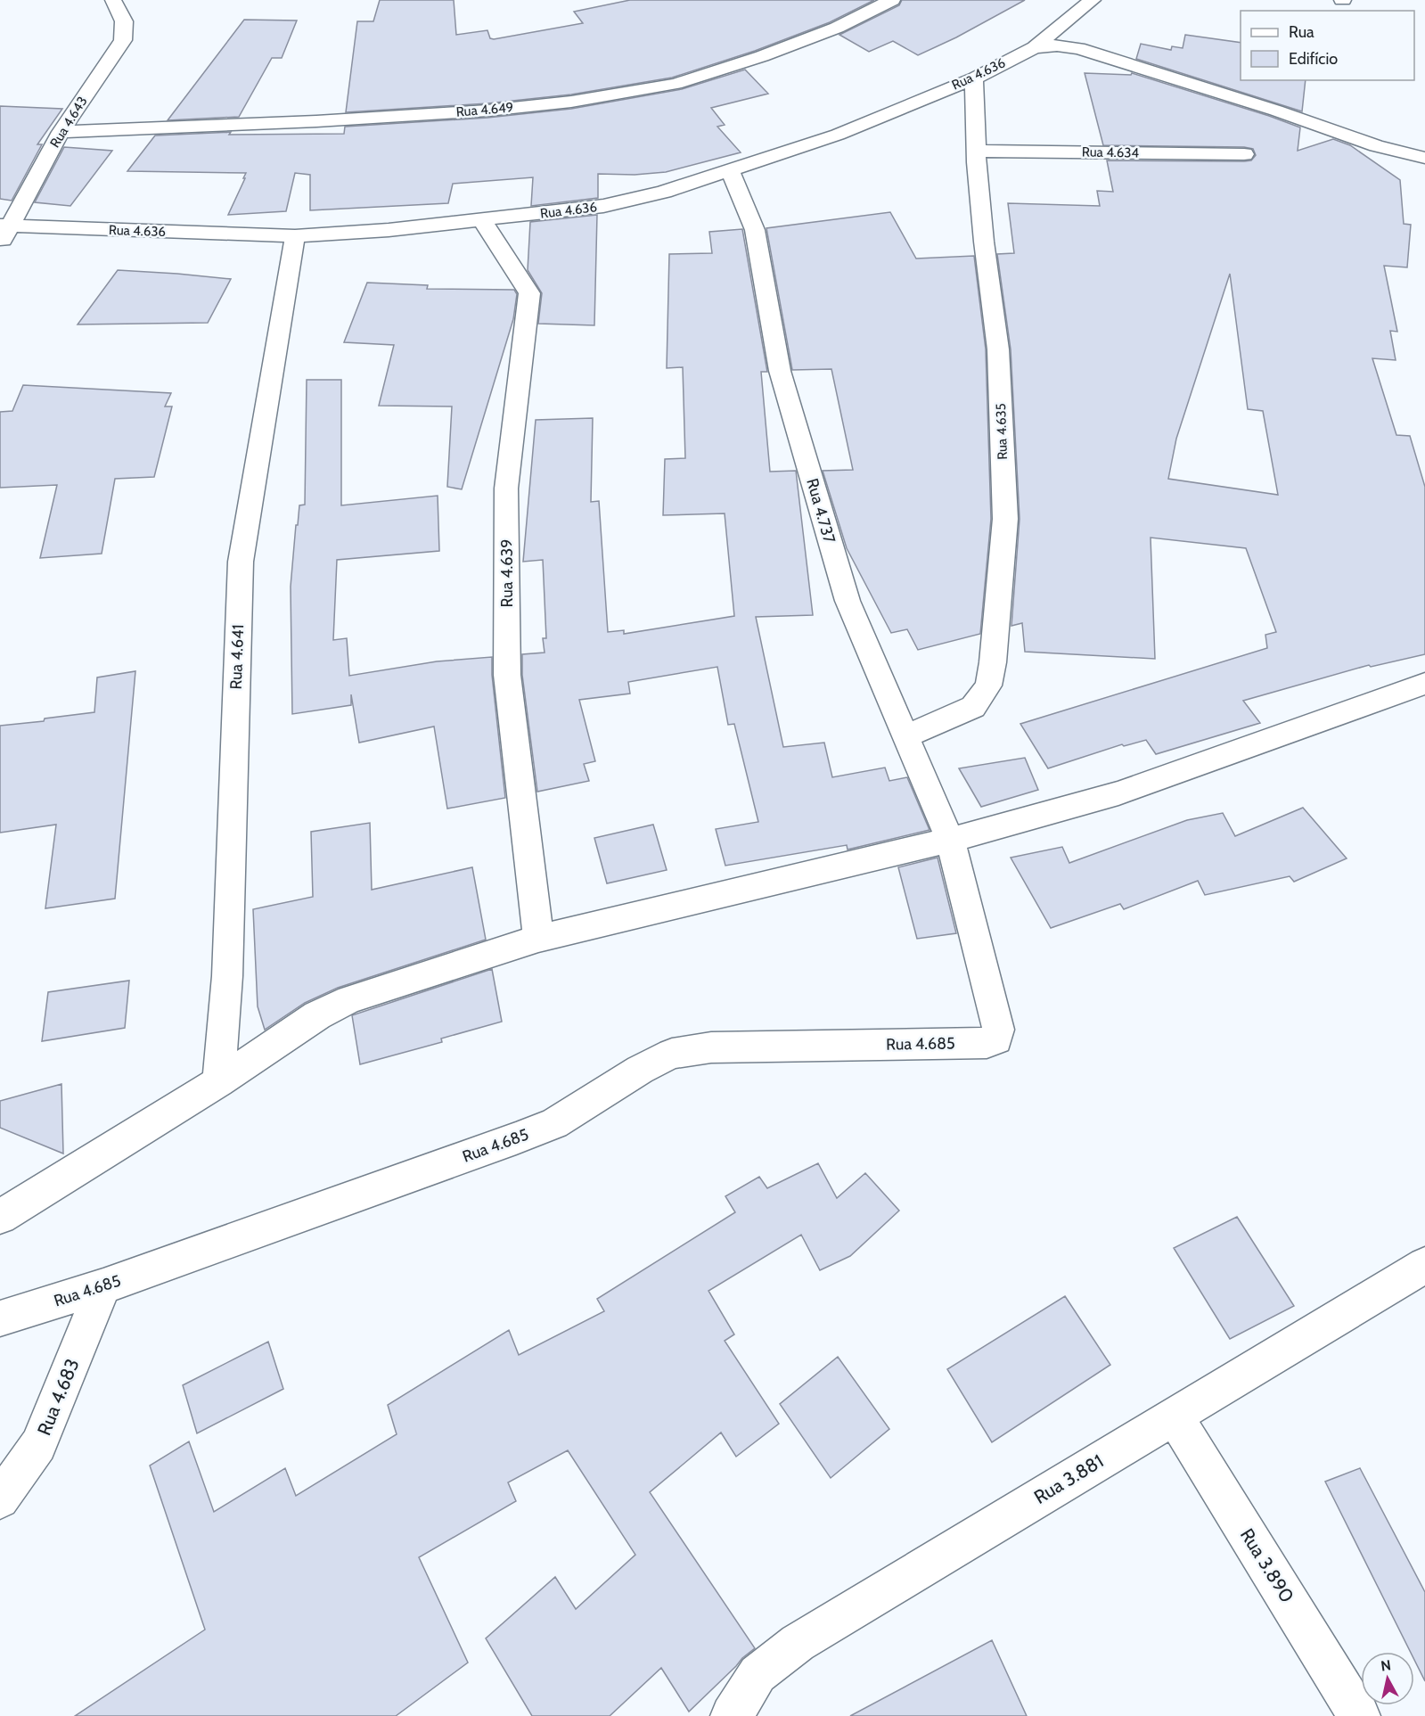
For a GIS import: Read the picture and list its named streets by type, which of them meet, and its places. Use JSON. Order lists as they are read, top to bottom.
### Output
{
  "streets": {
    "street": [
      "Rua 4.636",
      "Rua 4.649",
      "Rua 4.643",
      "Rua 4.634",
      "Rua 4.635",
      "Rua 4.737",
      "Rua 4.639",
      "Rua 4.641",
      "Rua 4.685",
      "Rua 4.683",
      "Rua 3.881",
      "Rua 3.890"
    ]
  },
  "crossings": [
    ["Rua 4.636", "Rua 4.643"],
    ["Rua 4.636", "Rua 4.635"],
    ["Rua 4.636", "Rua 4.737"],
    ["Rua 4.636", "Rua 4.639"],
    ["Rua 4.636", "Rua 4.641"],
    ["Rua 4.649", "Rua 4.643"],
    ["Rua 4.634", "Rua 4.635"],
    ["Rua 4.635", "Rua 4.737"],
    ["Rua 4.737", "Rua 4.685"],
    ["Rua 4.685", "Rua 4.683"],
    ["Rua 3.881", "Rua 3.890"]
  ],
  "legend": ["Rua", "Edifício"],
  "north": "top"
}
